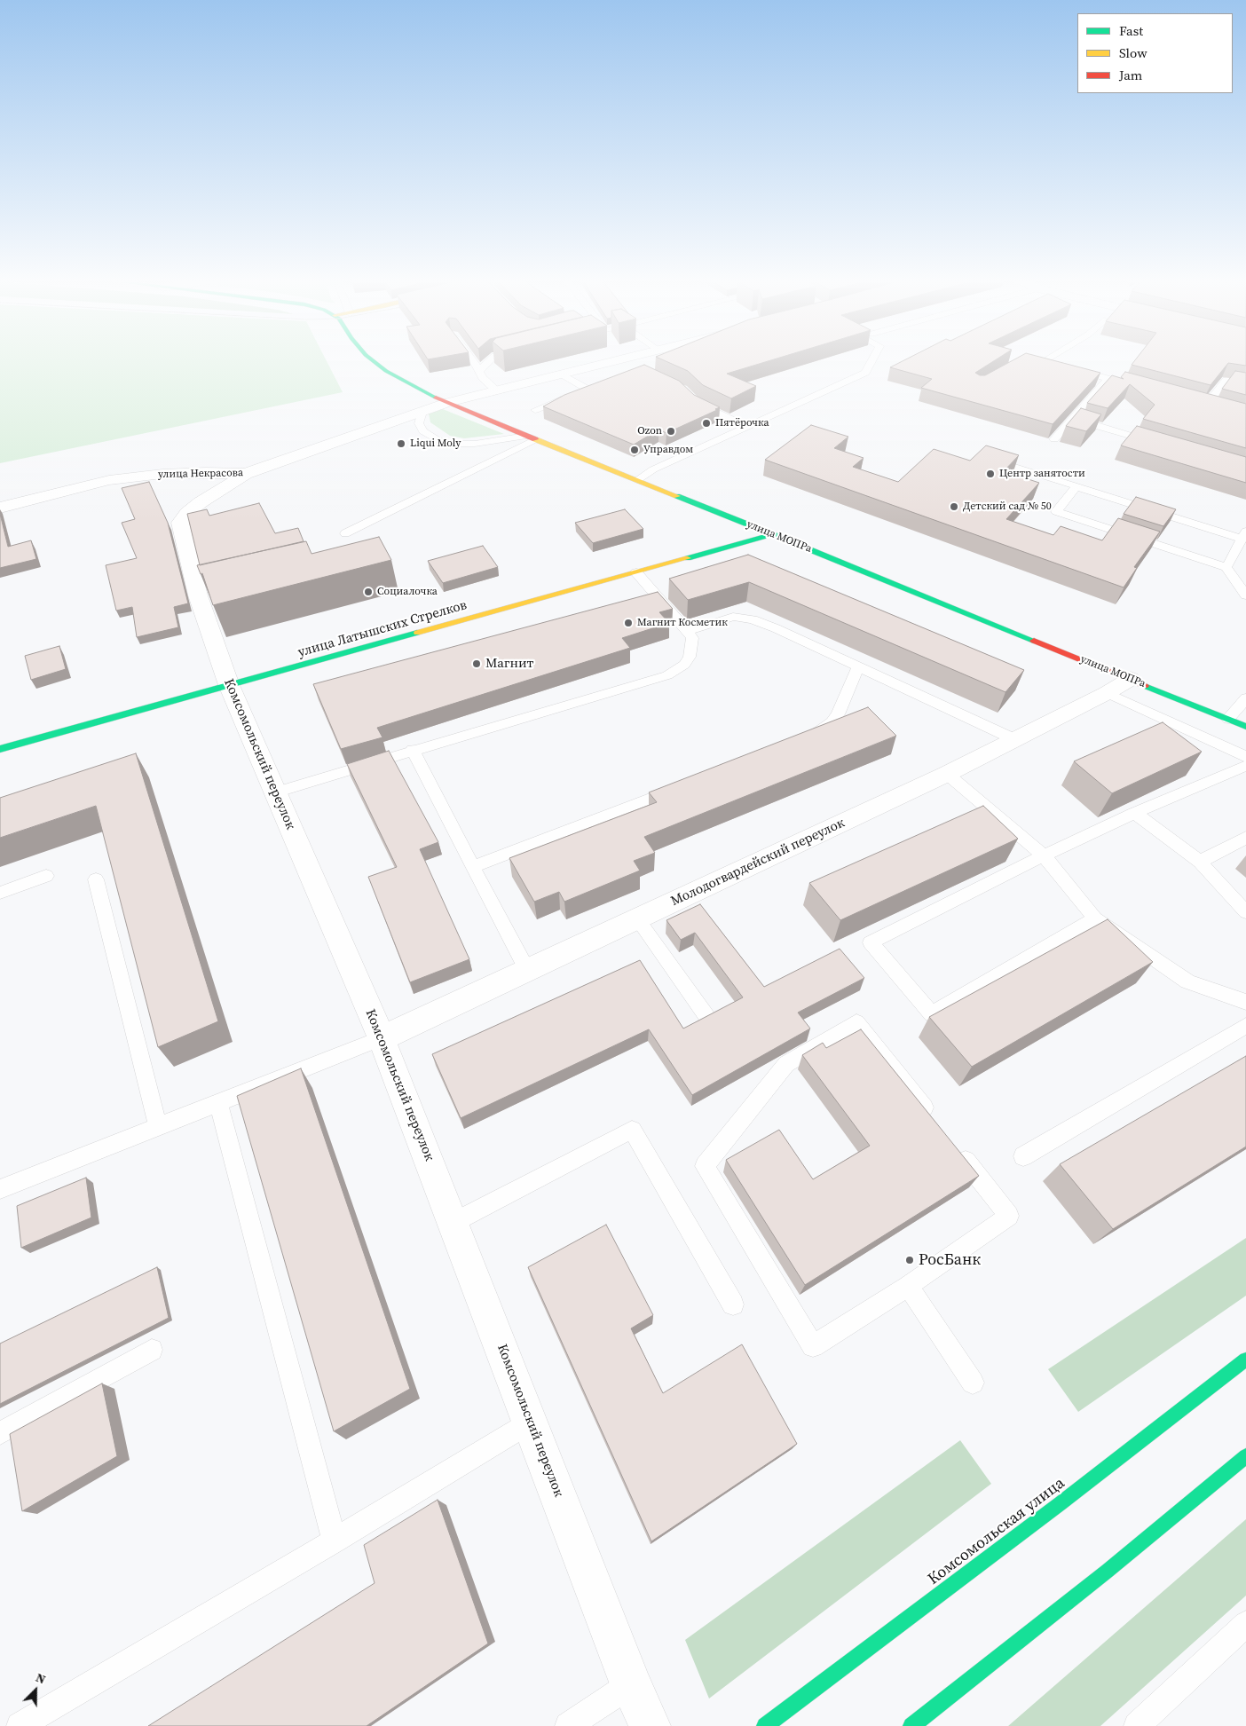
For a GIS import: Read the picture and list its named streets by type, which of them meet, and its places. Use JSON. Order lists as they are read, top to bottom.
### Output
{
  "streets": {
    "street": [
      "улица Некрасова",
      "улица МОПРа",
      "улица Латышских Стрелков",
      "Комсомольский переулок",
      "Молодогвардейский переулок",
      "Комсомольская улица"
    ]
  },
  "crossings": [
    ["улица Некрасова", "улица МОПРа"],
    ["улица Некрасова", "Комсомольский переулок"],
    ["улица МОПРа", "улица Латышских Стрелков"],
    ["улица МОПРа", "Молодогвардейский переулок"],
    ["улица Латышских Стрелков", "Комсомольский переулок"],
    ["Комсомольский переулок", "Молодогвардейский переулок"]
  ],
  "places": [
    "Пятёрочка",
    "Ozon",
    "Liqui Moly",
    "Управдом",
    "Центр занятости",
    "Детский сад № 50",
    "Социалочка",
    "Магнит Косметик",
    "Магнит",
    "РосБанк"
  ],
  "legend": ["Fast", "Slow", "Jam"],
  "north": "top right"
}
